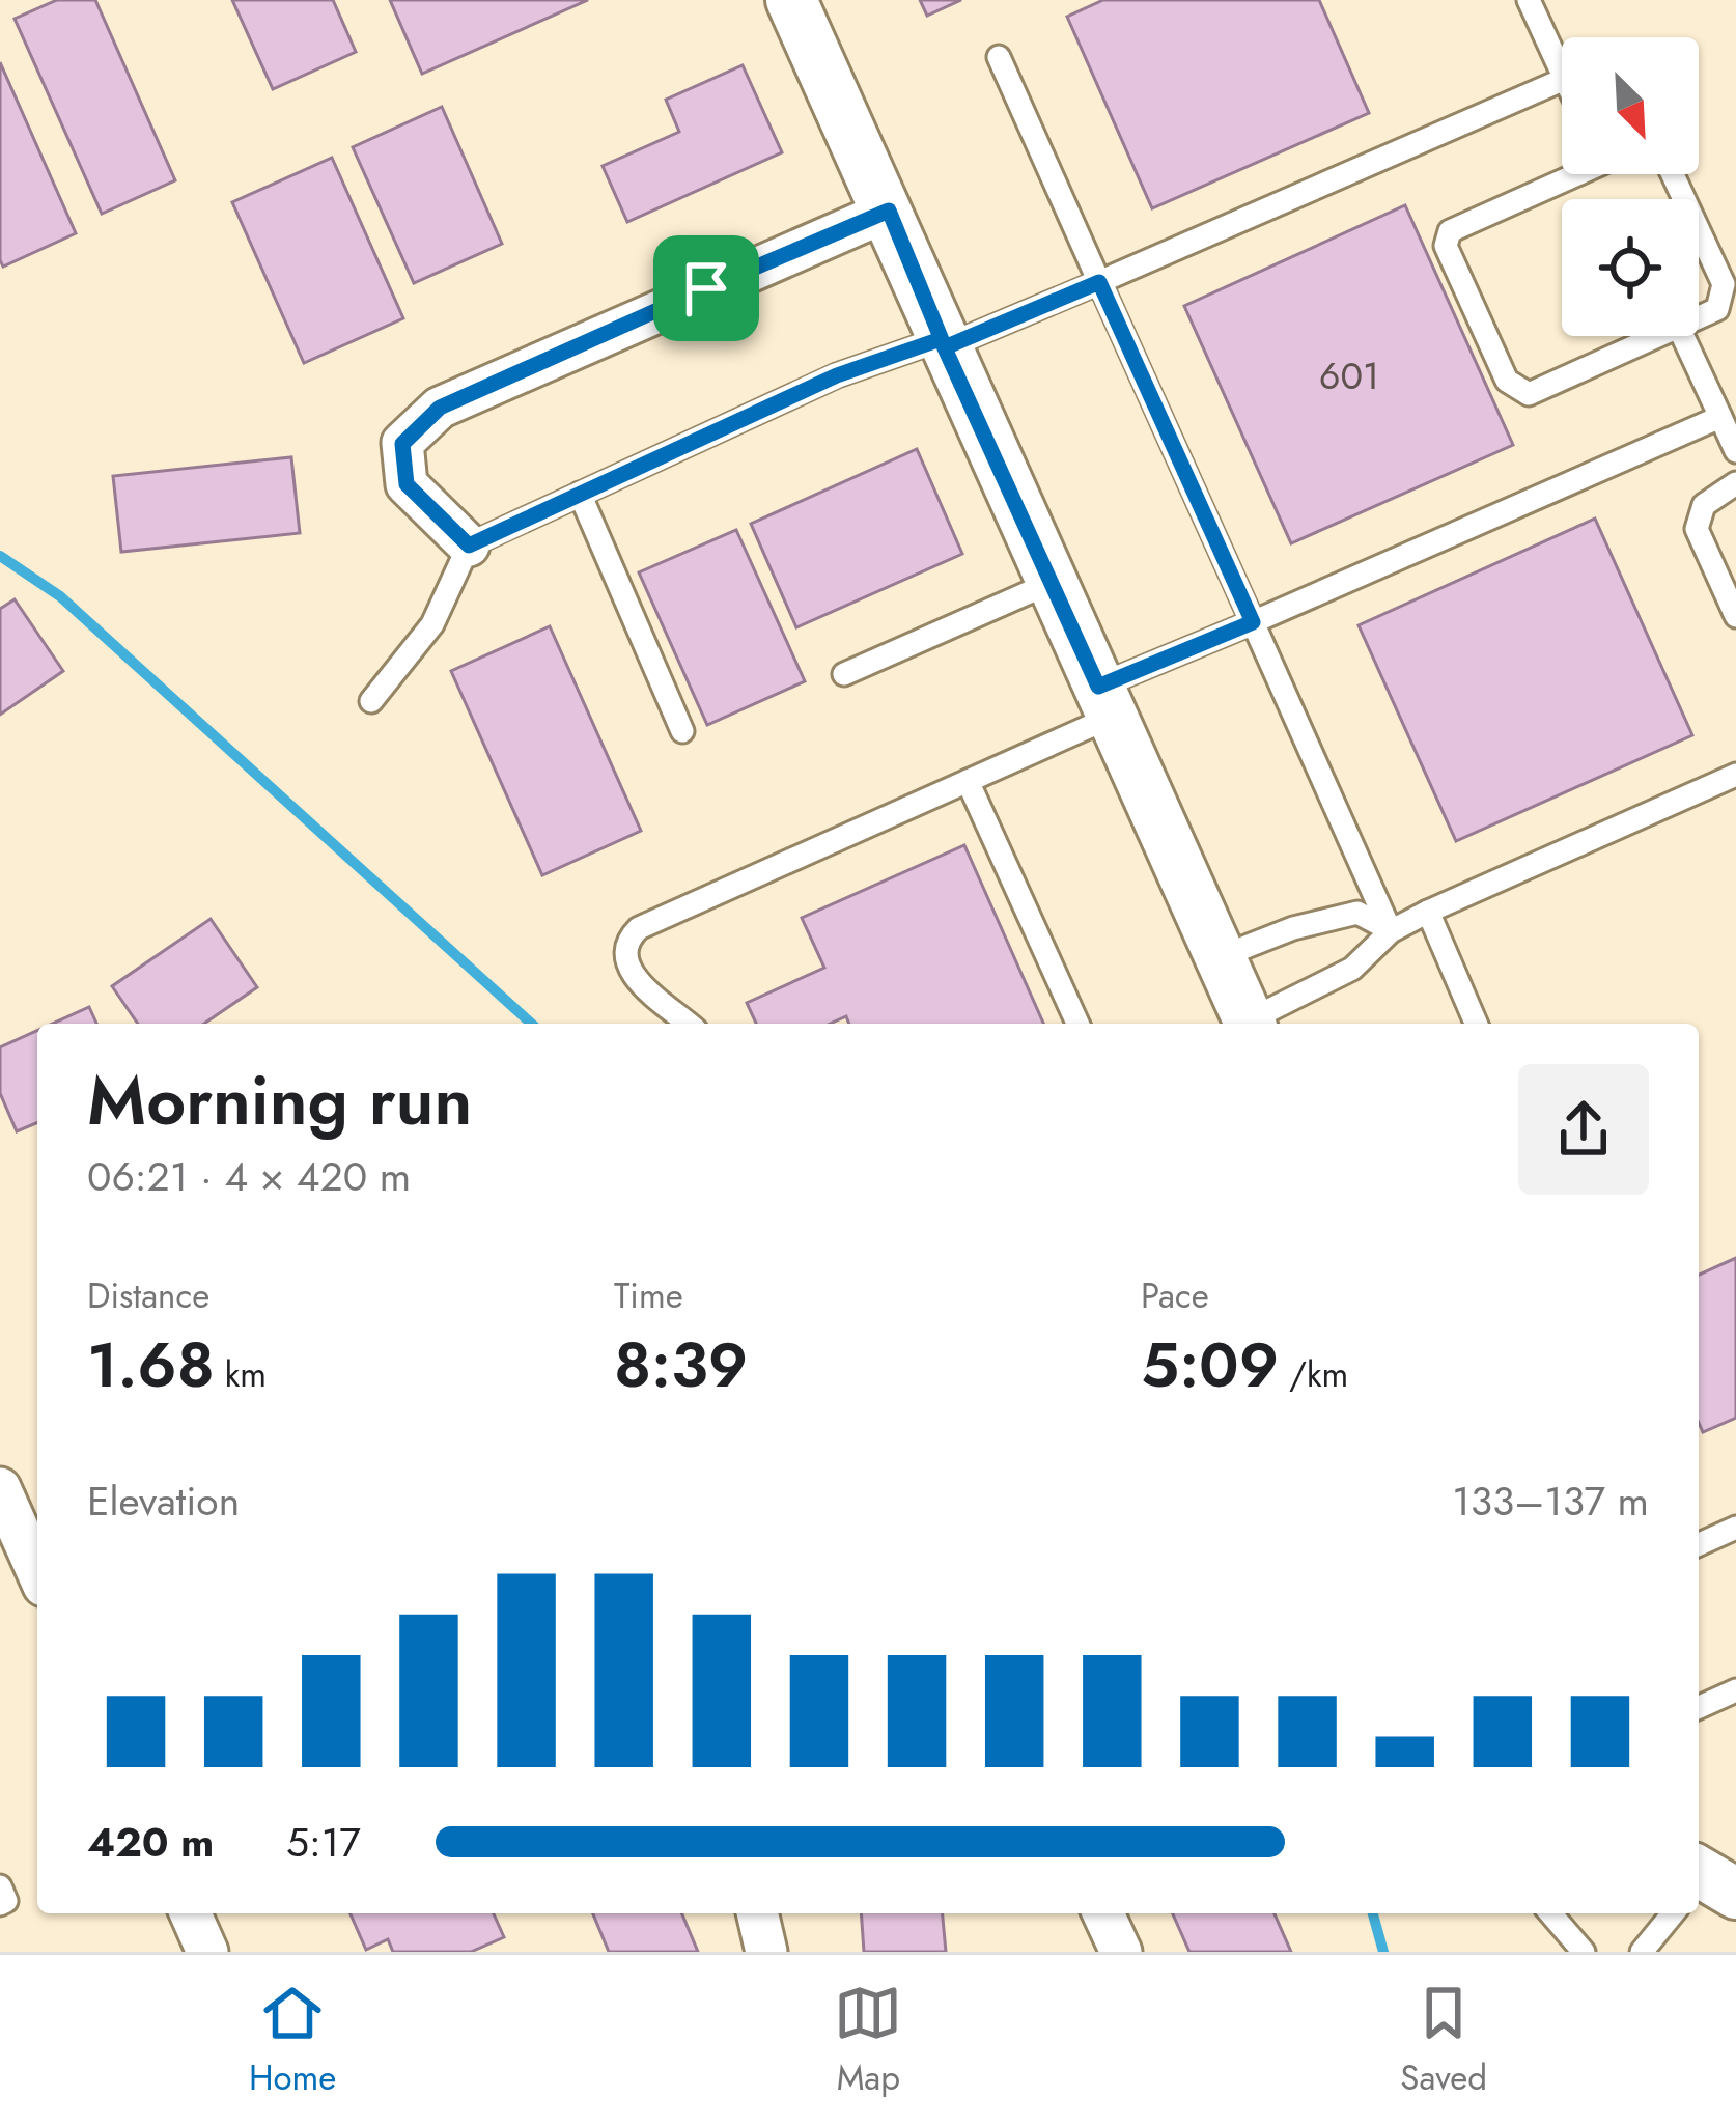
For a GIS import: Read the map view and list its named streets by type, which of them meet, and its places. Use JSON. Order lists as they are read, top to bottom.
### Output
{
  "house_numbers": ["601"],
  "north": "bottom right",
  "page": {
    "heading": ["Morning run", "06:21 · 4 × 420 m"],
    "stats": [
      ["Distance", "1.68 km"],
      ["Time", "8:39"],
      ["Pace", "5:09 /km"]
    ],
    "chart": ["Elevation", "133–137 m"],
    "list": [
      {
        "name": "420 m",
        "note": "5:17"
      }
    ],
    "tabs": ["Home", "Map", "Saved"]
  }
}
